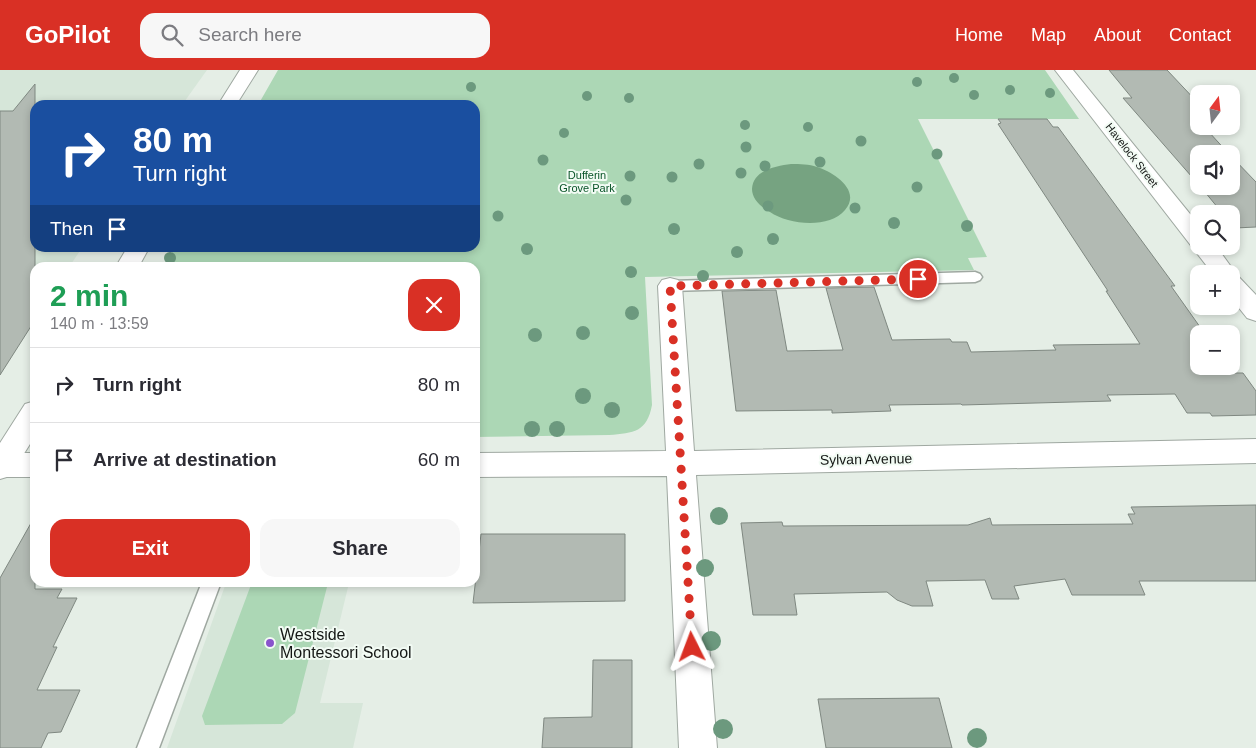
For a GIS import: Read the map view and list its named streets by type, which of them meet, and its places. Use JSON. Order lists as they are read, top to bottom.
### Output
{
  "streets": {
    "street": ["Havelock Street", "Sylvan Avenue"]
  },
  "parks": ["Dufferin Grove Park"],
  "places": ["Westside Montessori School"],
  "north": "top",
  "page": {
    "header": "GoPilot",
    "search": "Search here",
    "nav": [
      "Home",
      "Map",
      "About",
      "Contact"
    ],
    "map_buttons": ["+", "−"],
    "turn": ["80 m", "Turn right"],
    "then": "Then",
    "heading": ["2 min", "140 m · 13:59"],
    "list": [
      {
        "name": "Turn right",
        "value": "80 m"
      },
      {
        "name": "Arrive at destination",
        "value": "60 m"
      }
    ],
    "buttons": ["Exit", "Share"]
  }
}
